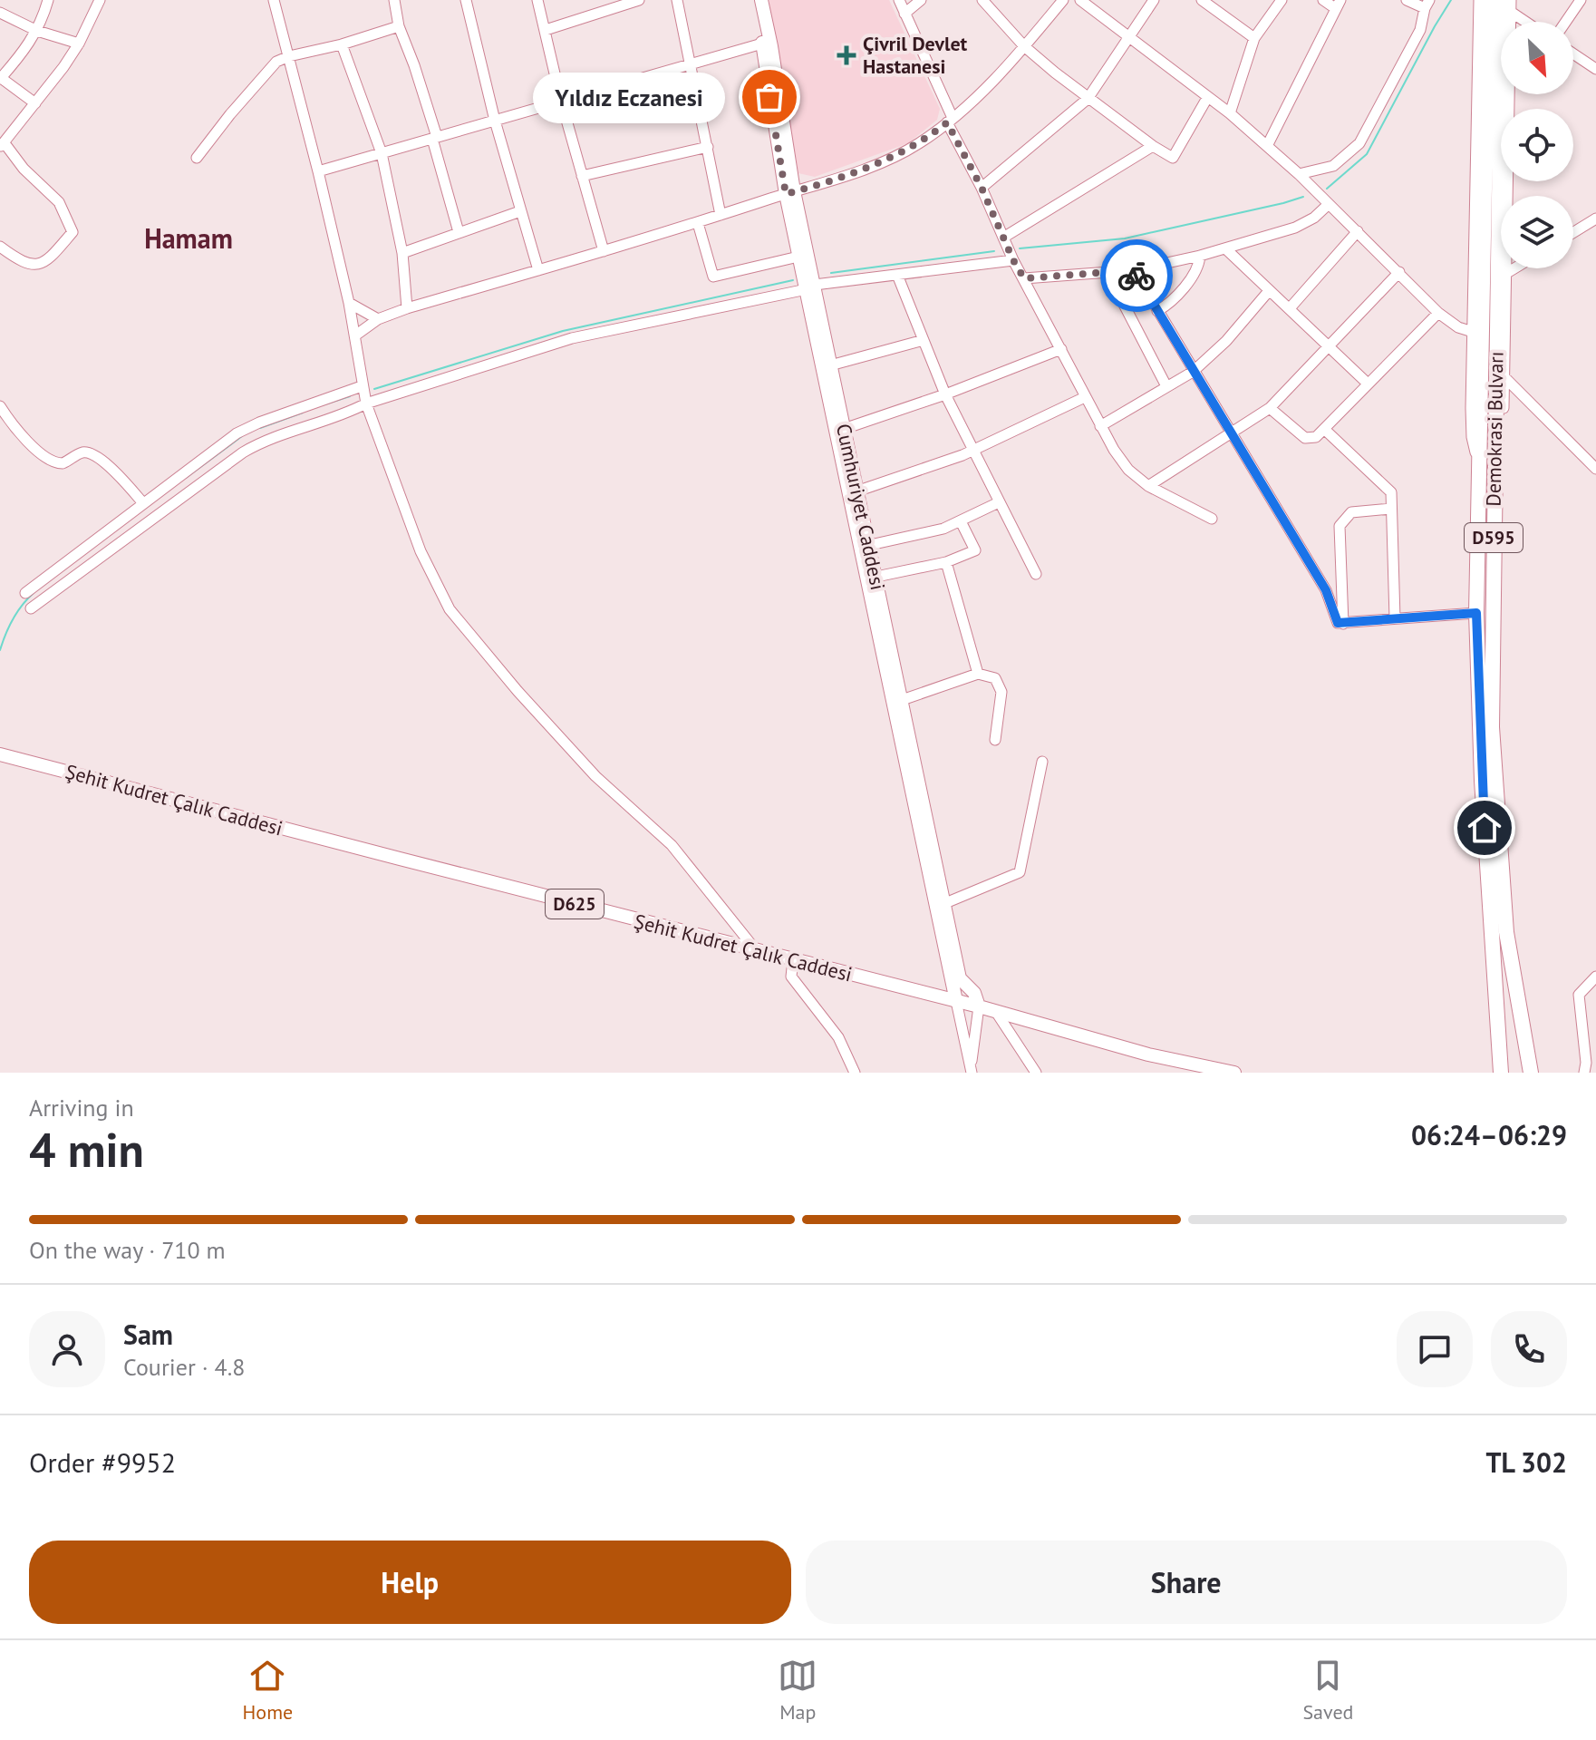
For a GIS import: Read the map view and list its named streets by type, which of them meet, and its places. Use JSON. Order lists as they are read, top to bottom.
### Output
{
  "streets": {
    "highway": ["Demokrasi Bulvarı", "D595"],
    "main road": ["Cumhuriyet Caddesi", "Şehit Kudret Çalık Caddesi", "D625"]
  },
  "crossings": [
    ["Cumhuriyet Caddesi", "Şehit Kudret Çalık Caddesi"]
  ],
  "districts": ["Hamam"],
  "places": {
    "health": ["Çivril Devlet Hastanesi"],
    "other": ["Yıldız Eczanesi"]
  },
  "north": "bottom right",
  "page": {
    "bubble": "Yıldız Eczanesi",
    "heading": ["4 min", "Arriving in", "06:24–06:29"],
    "panel": [
      "Sam",
      "Courier · 4.8",
      "Order #9952",
      "TL 302"
    ],
    "bar": "On the way · 710 m",
    "buttons": ["Help", "Share"],
    "tabs": ["Home", "Map", "Saved"]
  }
}
